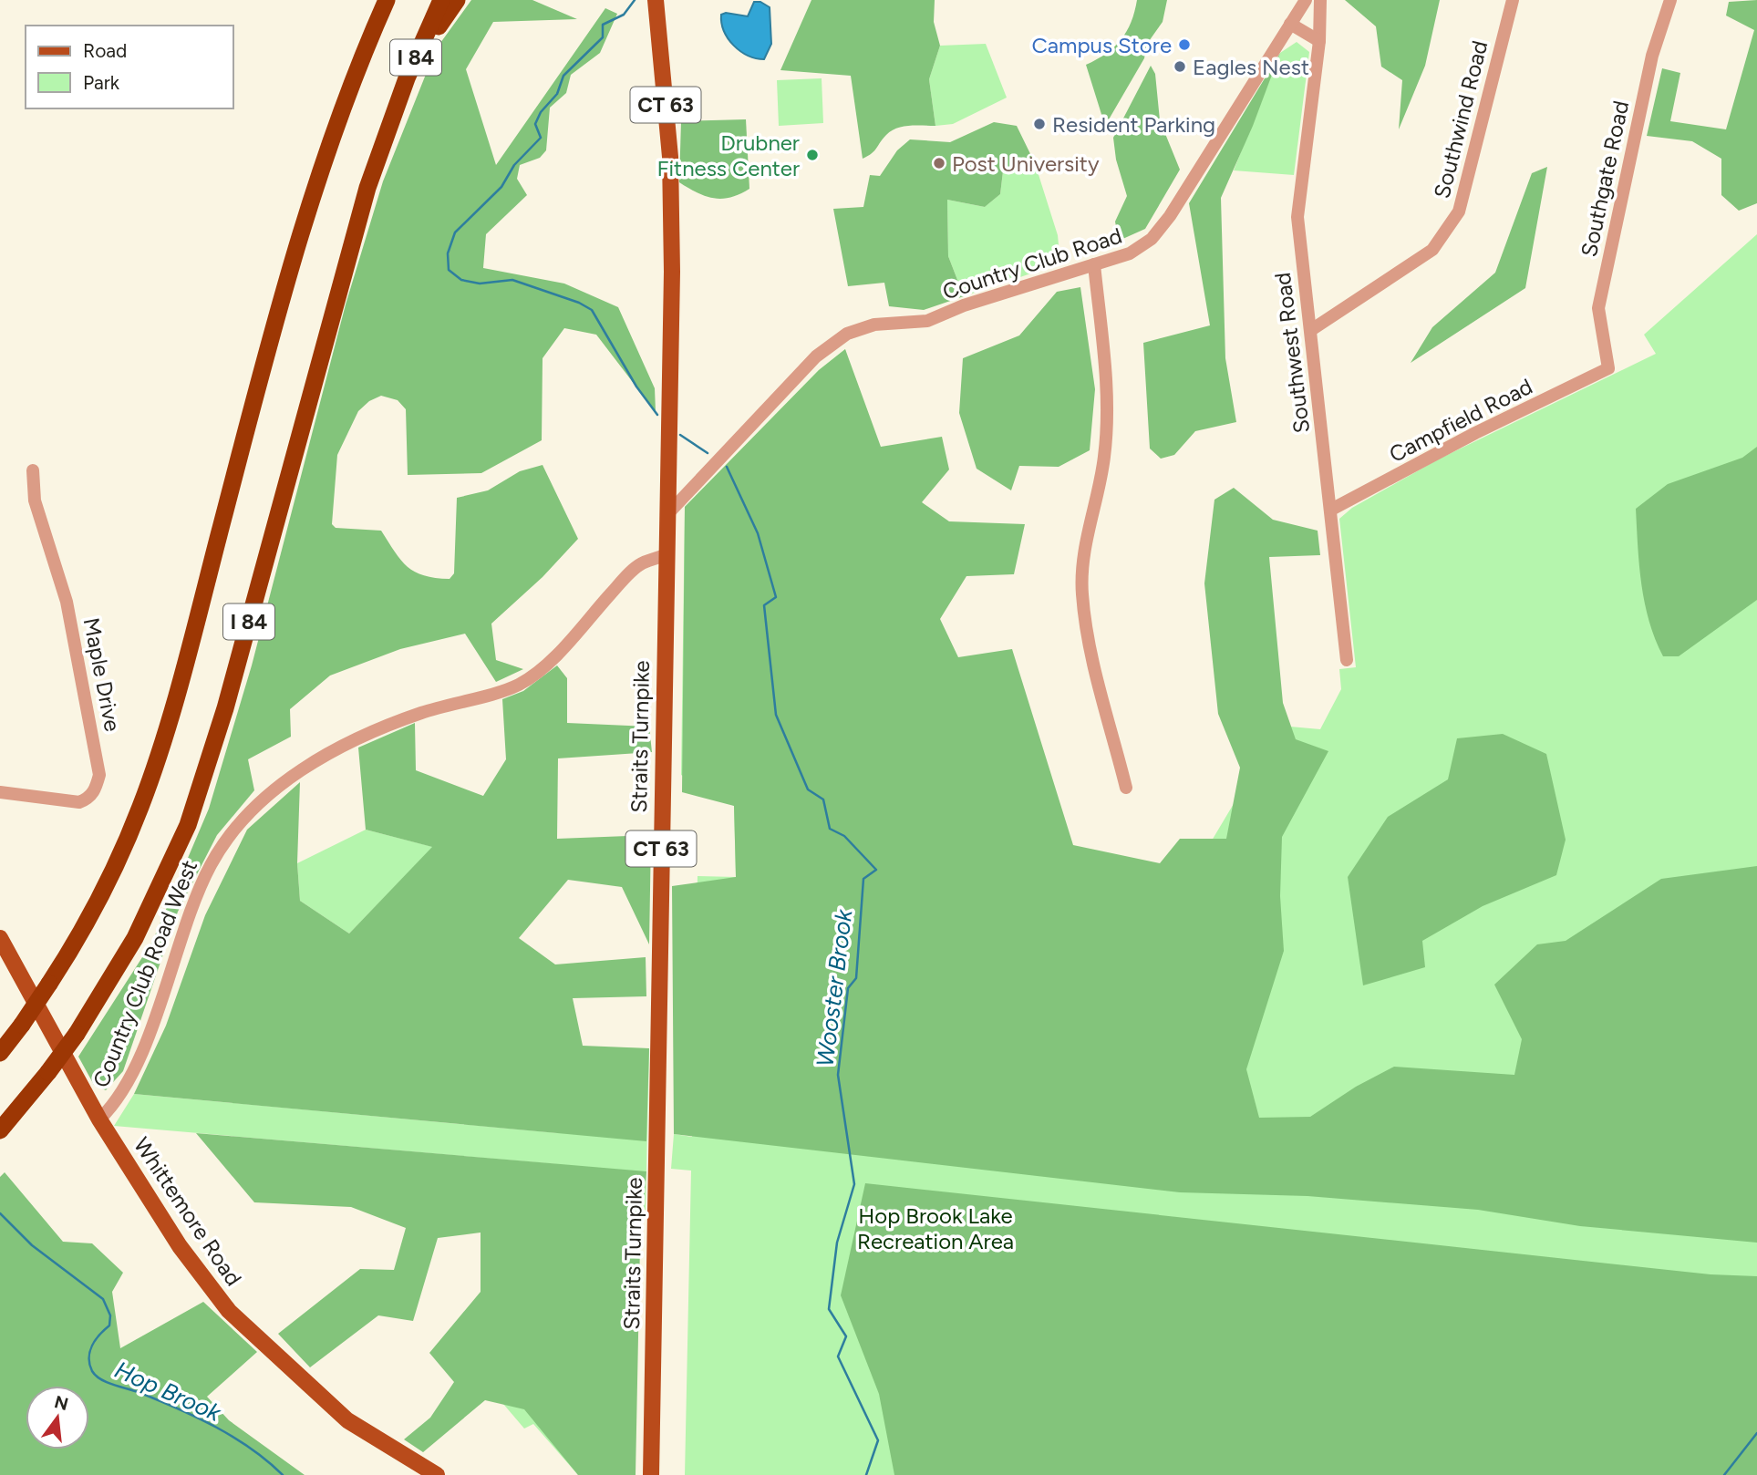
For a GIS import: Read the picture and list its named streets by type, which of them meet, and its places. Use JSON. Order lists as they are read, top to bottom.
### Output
{
  "streets": {
    "highway": ["I 84"],
    "main road": ["CT 63", "Straits Turnpike", "Whittemore Road"],
    "street": [
      "Southwind Road",
      "Southgate Road",
      "Country Club Road",
      "Southwest Road",
      "Campfield Road",
      "Maple Drive",
      "Country Club Road West"
    ]
  },
  "crossings": [
    ["Southwind Road", "Southwest Road"],
    ["Southgate Road", "Campfield Road"],
    ["Country Club Road", "Straits Turnpike"],
    ["Southwest Road", "Campfield Road"],
    ["Straits Turnpike", "Country Club Road West"],
    ["Country Club Road West", "Whittemore Road"]
  ],
  "water": ["Wooster Brook", "Hop Brook"],
  "parks": ["Hop Brook Lake Recreation Area"],
  "places": [
    "Campus Store",
    "Eagles Nest",
    "Resident Parking",
    "Drubner Fitness Center",
    "Post University"
  ],
  "legend": ["Road", "Park"],
  "north": "top"
}
